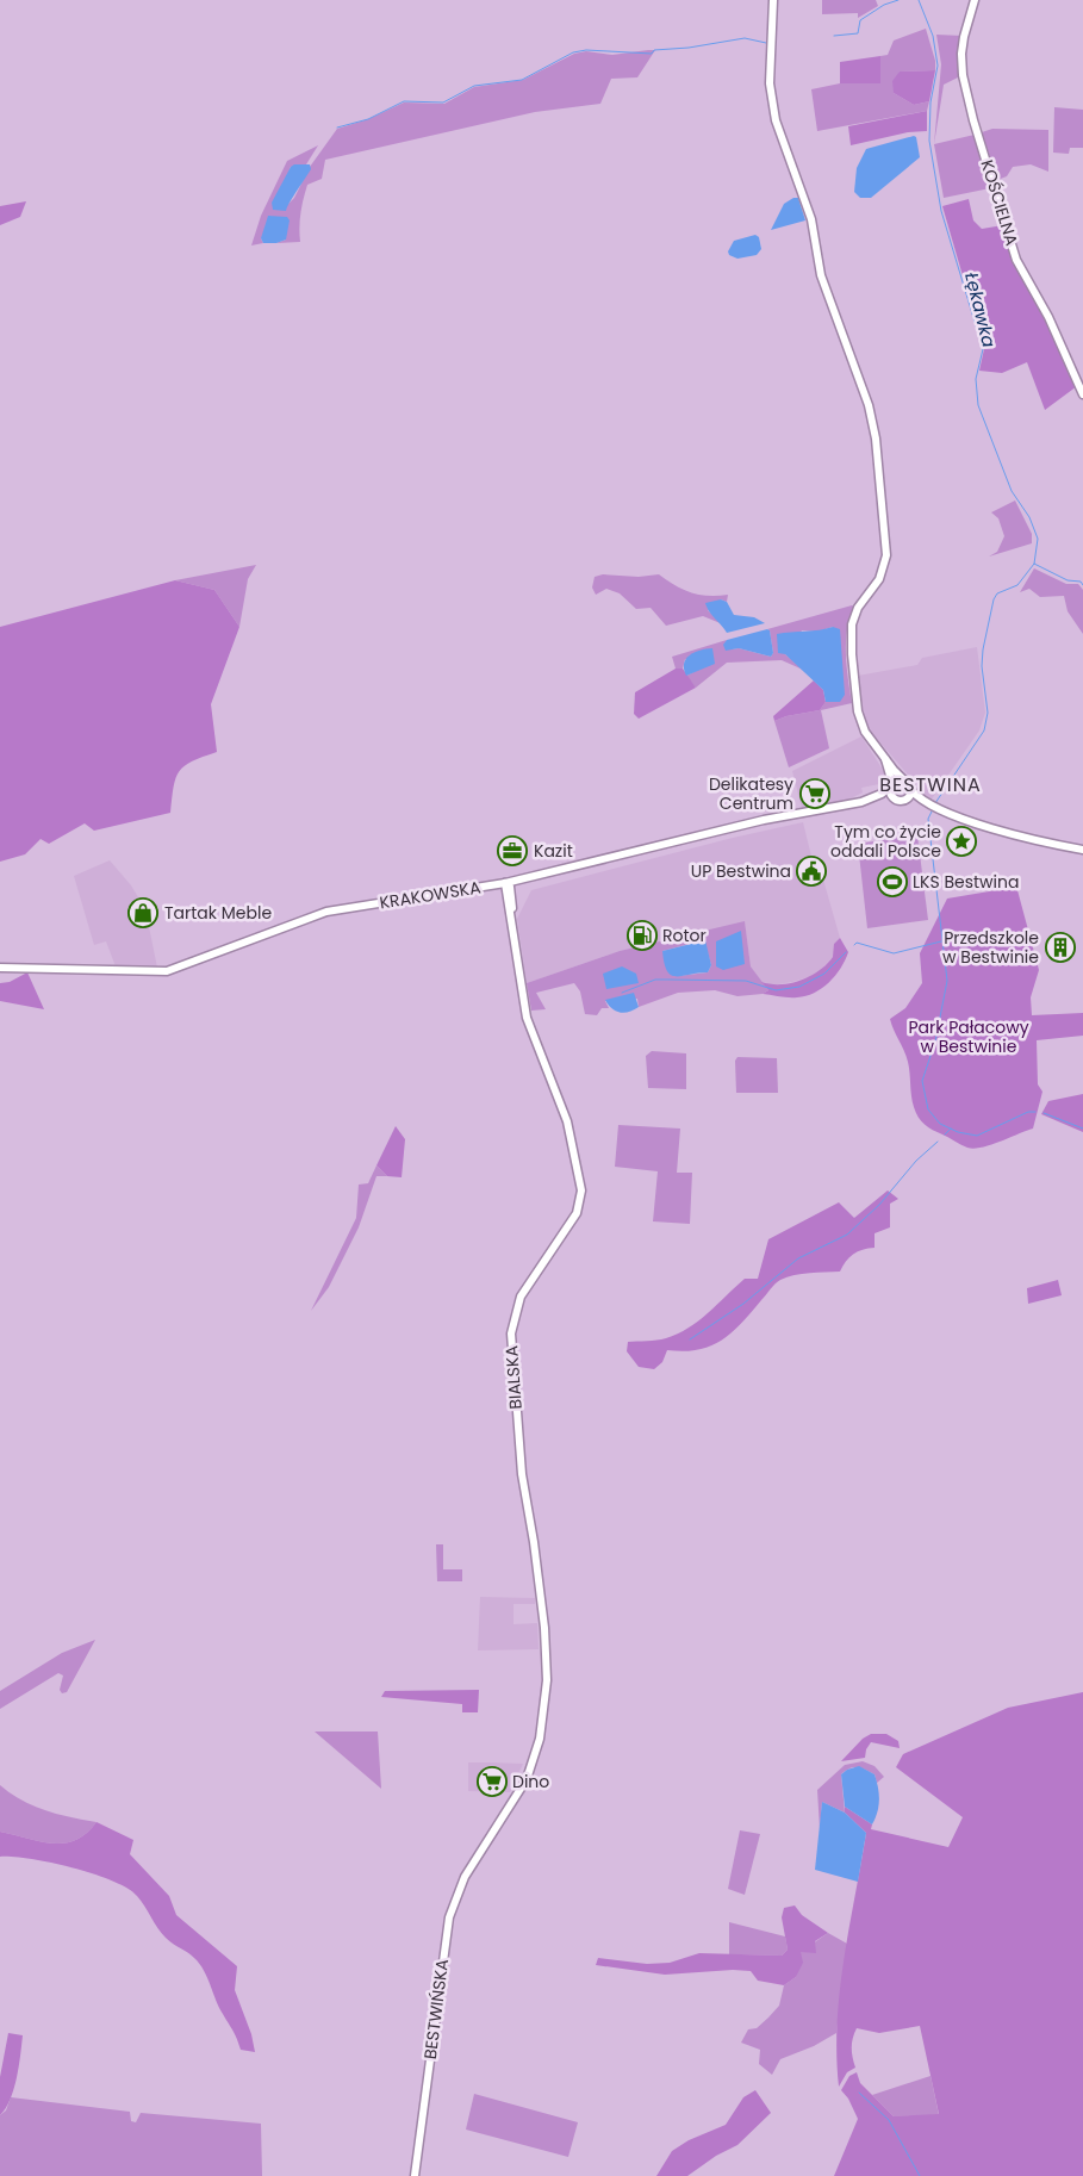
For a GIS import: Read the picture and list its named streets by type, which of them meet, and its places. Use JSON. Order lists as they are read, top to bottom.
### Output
{
  "streets": {
    "street": [
      "KOŚCIELNA",
      "KRAKOWSKA",
      "BIALSKA",
      "BESTWIŃSKA"
    ]
  },
  "crossings": [
    ["KRAKOWSKA", "BIALSKA"],
    ["BIALSKA", "BESTWIŃSKA"]
  ],
  "districts": ["BESTWINA"],
  "water": ["Łękawka"],
  "parks": ["Park Pałacowy w Bestwinie"],
  "places": {
    "supermarket": ["Delikatesy Centrum", "Dino"],
    "place": ["Tym co życie oddali Polsce"],
    "office": ["Kazit"],
    "public building": ["UP Bestwina"],
    "sports": ["LKS Bestwina"],
    "shop": ["Tartak Meble"],
    "fuel station": ["Rotor"],
    "building": ["Przedszkole w Bestwinie"]
  }
}
